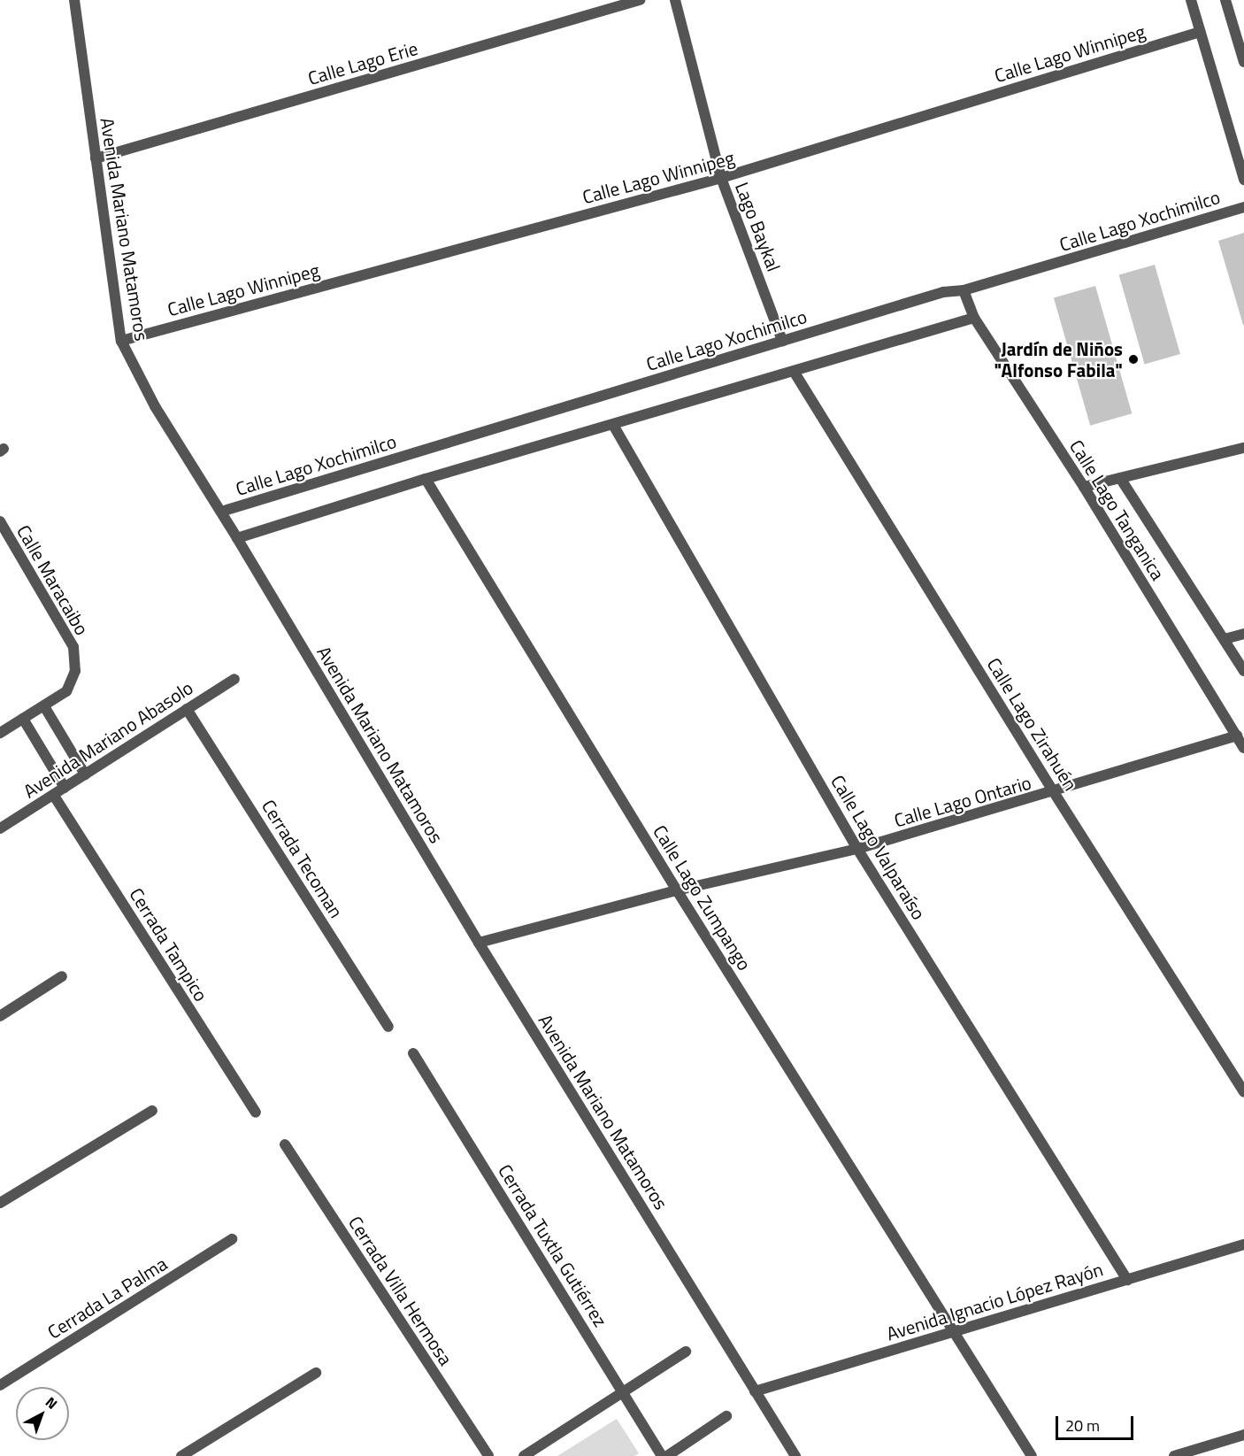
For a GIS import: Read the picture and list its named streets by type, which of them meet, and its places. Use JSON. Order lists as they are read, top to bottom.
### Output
{
  "streets": {
    "street": [
      "Calle Lago Winnipeg",
      "Calle Lago Erie",
      "Calle Lago Xochimilco",
      "Lago Baykal",
      "Avenida Mariano Matamoros",
      "Calle Lago Tanganica",
      "Calle Maracaibo",
      "Calle Lago Zirahuén",
      "Avenida Mariano Abasolo",
      "Calle Lago Ontario",
      "Calle Lago Valparaíso",
      "Cerrada Tecoman",
      "Calle Lago Zumpango",
      "Cerrada Tampico",
      "Cerrada Tuxtla Gutiérrez",
      "Cerrada Villa Hermosa",
      "Cerrada La Palma",
      "Avenida Ignacio López Rayón"
    ]
  },
  "crossings": [
    ["Calle Lago Winnipeg", "Lago Baykal"],
    ["Calle Lago Winnipeg", "Avenida Mariano Matamoros"],
    ["Calle Lago Erie", "Avenida Mariano Matamoros"],
    ["Calle Lago Xochimilco", "Lago Baykal"],
    ["Calle Lago Xochimilco", "Avenida Mariano Matamoros"],
    ["Calle Lago Xochimilco", "Calle Lago Tanganica"],
    ["Avenida Mariano Matamoros", "Calle Lago Ontario"],
    ["Avenida Mariano Matamoros", "Avenida Ignacio López Rayón"],
    ["Calle Lago Tanganica", "Calle Lago Ontario"],
    ["Calle Lago Zirahuén", "Calle Lago Ontario"],
    ["Avenida Mariano Abasolo", "Cerrada Tecoman"],
    ["Avenida Mariano Abasolo", "Cerrada Tampico"],
    ["Calle Lago Ontario", "Calle Lago Valparaíso"],
    ["Calle Lago Ontario", "Calle Lago Zumpango"],
    ["Calle Lago Valparaíso", "Avenida Ignacio López Rayón"],
    ["Calle Lago Zumpango", "Avenida Ignacio López Rayón"]
  ],
  "places": ["Jardín de Niños \"Alfonso Fabila\""],
  "scale_bar": "20 m",
  "north": "top right"
}
